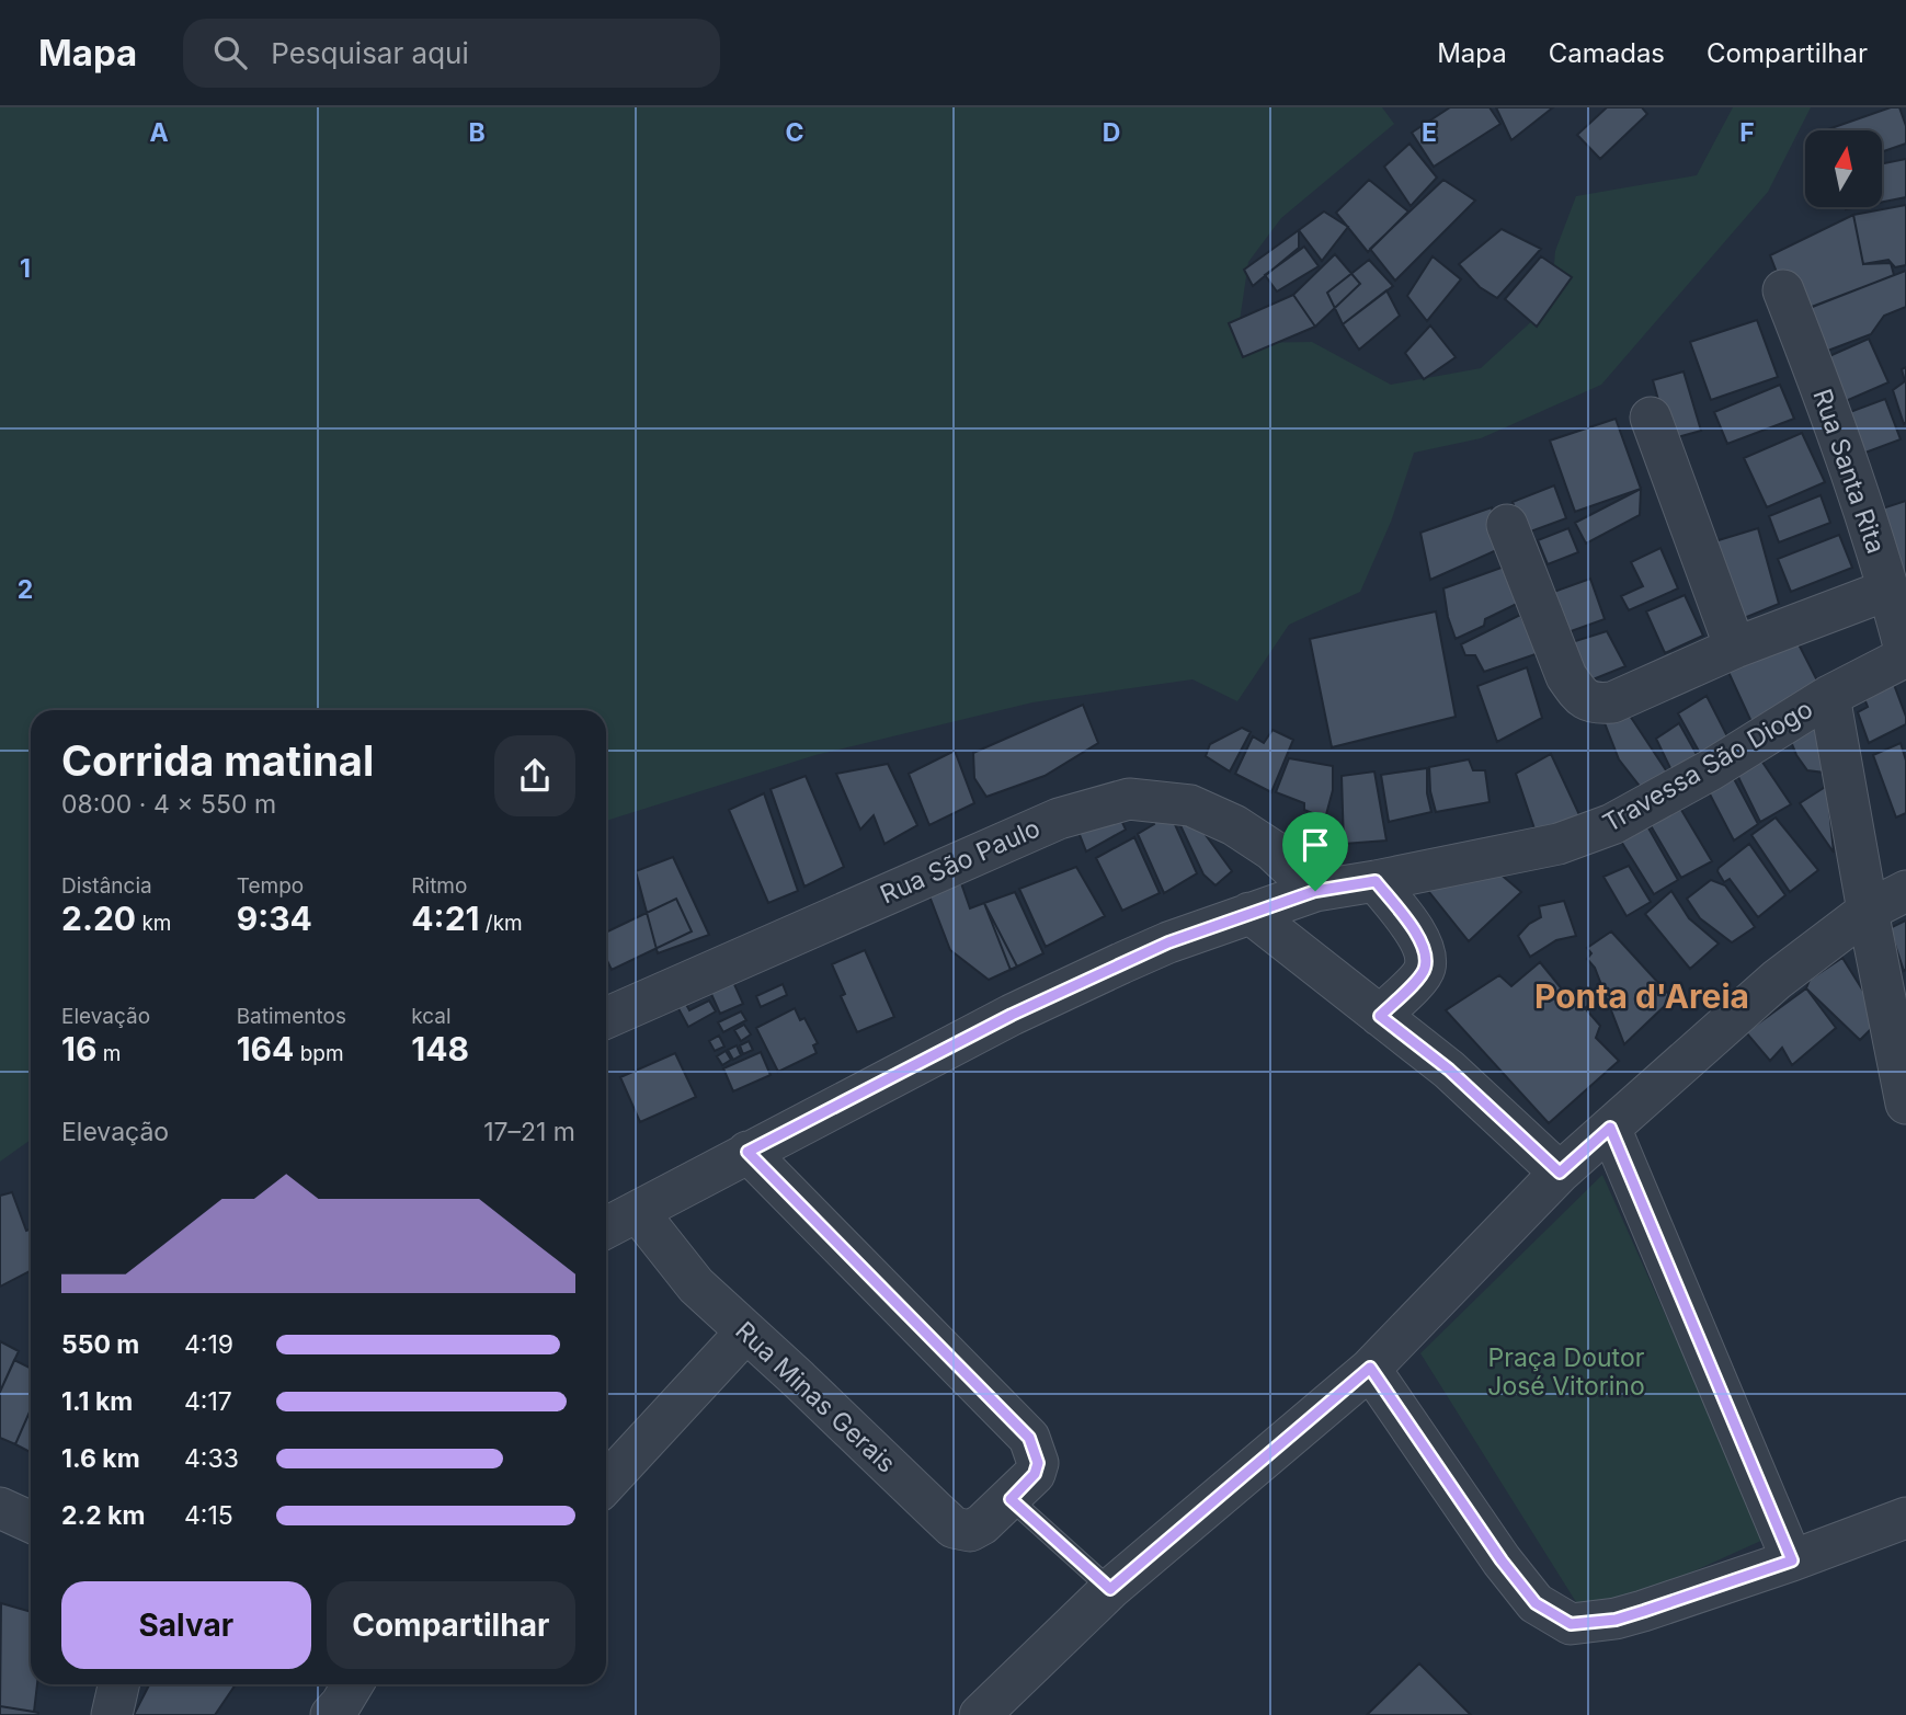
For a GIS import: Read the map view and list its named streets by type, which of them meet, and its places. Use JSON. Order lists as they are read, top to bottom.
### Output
{
  "streets": {
    "street": [
      "Rua Santa Rita",
      "Travessa São Diogo",
      "Rua São Paulo",
      "Rua Minas Gerais"
    ]
  },
  "crossings": [
    ["Rua Santa Rita", "Travessa São Diogo"],
    ["Travessa São Diogo", "Rua São Paulo"],
    ["Travessa São Diogo", "Rua Minas Gerais"]
  ],
  "districts": ["Ponta d'Areia"],
  "parks": ["Praça Doutor José Vitorino"],
  "north": "top",
  "page": {
    "header": "Mapa",
    "search": "Pesquisar aqui",
    "nav": ["Mapa", "Camadas", "Compartilhar"],
    "heading": ["Corrida matinal", "08:00 · 4 × 550 m"],
    "stats": [
      ["Distância", "2.20 km"],
      ["Tempo", "9:34"],
      ["Ritmo", "4:21 /km"],
      ["Elevação", "16 m"],
      ["Batimentos", "164 bpm"],
      ["kcal", "148"]
    ],
    "chart": ["Elevação", "17–21 m"],
    "list": [
      {
        "name": "550 m",
        "note": "4:19"
      },
      {
        "name": "1.1 km",
        "note": "4:17"
      },
      {
        "name": "1.6 km",
        "note": "4:33"
      },
      {
        "name": "2.2 km",
        "note": "4:15"
      }
    ],
    "buttons": ["Salvar", "Compartilhar"]
  },
  "grid": {
    "columns": [
      "A",
      "B",
      "C",
      "D",
      "E",
      "F"
    ],
    "rows": ["1", "2"]
  }
}
